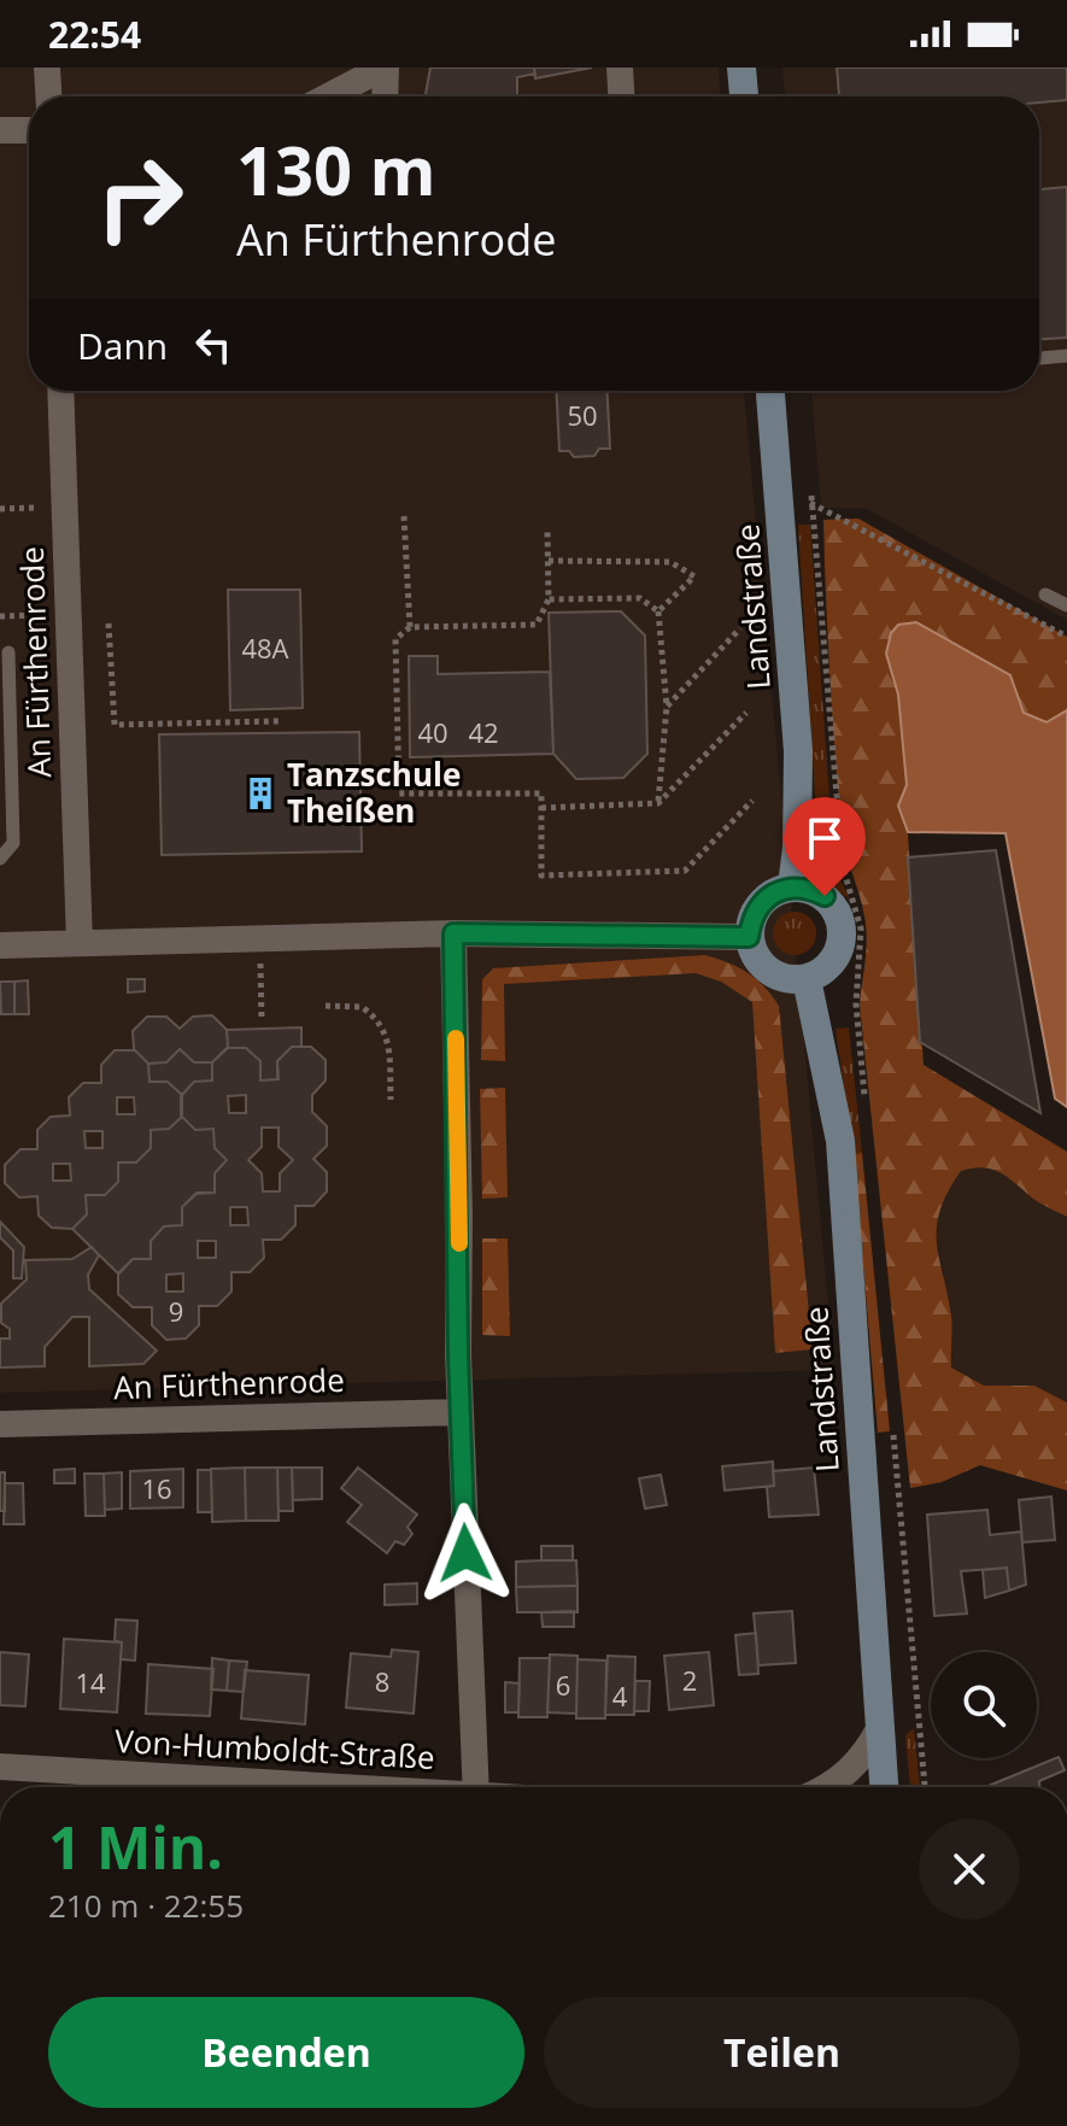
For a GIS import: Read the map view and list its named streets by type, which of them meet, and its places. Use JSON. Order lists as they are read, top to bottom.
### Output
{
  "streets": {
    "street": ["Landstraße", "An Fürthenrode", "Von-Humboldt-Straße"]
  },
  "places": {
    "building": ["Tanzschule Theißen"]
  },
  "house_numbers": [
    "50",
    "48A",
    "40",
    "42",
    "9",
    "16",
    "2",
    "8",
    "14",
    "6",
    "4"
  ],
  "page": {
    "status": "22:54",
    "turn": ["130 m", "An Fürthenrode"],
    "then": "Dann",
    "heading": ["1 Min.", "210 m · 22:55"],
    "buttons": ["Beenden", "Teilen"]
  }
}
